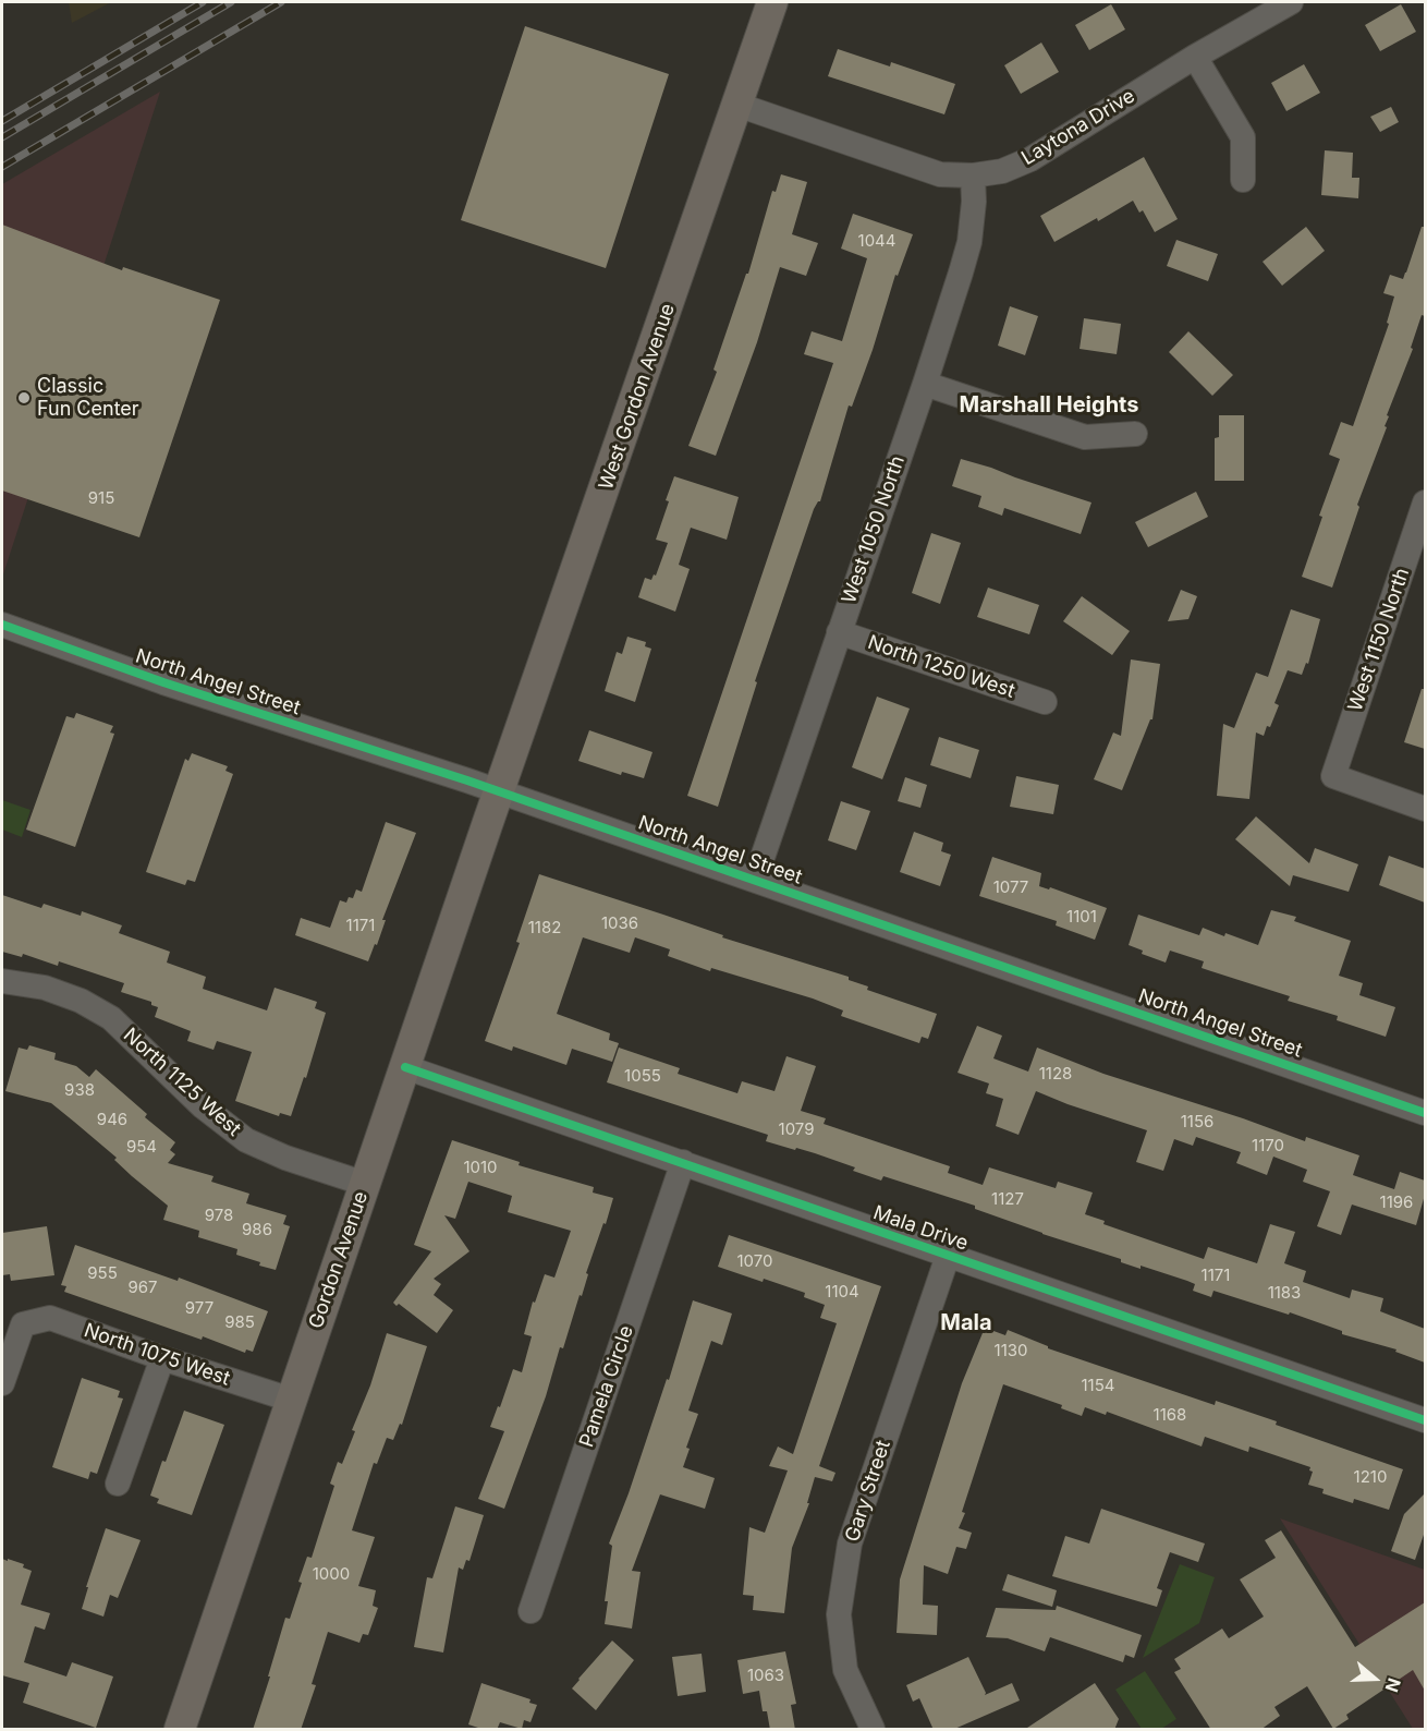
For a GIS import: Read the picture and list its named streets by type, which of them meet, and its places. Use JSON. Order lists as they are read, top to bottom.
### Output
{
  "streets": {
    "main road": ["West Gordon Avenue", "Gordon Avenue"],
    "street": [
      "Laytona Drive",
      "West 1050 North",
      "West 1150 North",
      "North 1250 West",
      "North Angel Street",
      "North 1125 West",
      "Mala Drive",
      "North 1075 West",
      "Pamela Circle",
      "Gary Street"
    ]
  },
  "crossings": [
    ["Laytona Drive", "West Gordon Avenue"],
    ["Laytona Drive", "West 1050 North"],
    ["West Gordon Avenue", "North Angel Street"],
    ["West Gordon Avenue", "Gordon Avenue"],
    ["West 1050 North", "North 1250 West"],
    ["West 1050 North", "North Angel Street"],
    ["North Angel Street", "Gordon Avenue"],
    ["North 1125 West", "Gordon Avenue"],
    ["Mala Drive", "Gordon Avenue"],
    ["Mala Drive", "Pamela Circle"],
    ["Mala Drive", "Gary Street"],
    ["Gordon Avenue", "North 1075 West"]
  ],
  "districts": ["Marshall Heights", "Mala"],
  "places": ["Classic Fun Center"],
  "house_numbers": [
    "1044",
    "915",
    "1077",
    "1101",
    "1036",
    "1171",
    "1182",
    "1128",
    "1055",
    "938",
    "946",
    "1156",
    "1079",
    "1170",
    "954",
    "1010",
    "1127",
    "1196",
    "978",
    "986",
    "1070",
    "955",
    "1171",
    "967",
    "1104",
    "1183",
    "977",
    "985",
    "1130",
    "1154",
    "1168",
    "1210",
    "1000",
    "1063"
  ],
  "north": "right"
}
